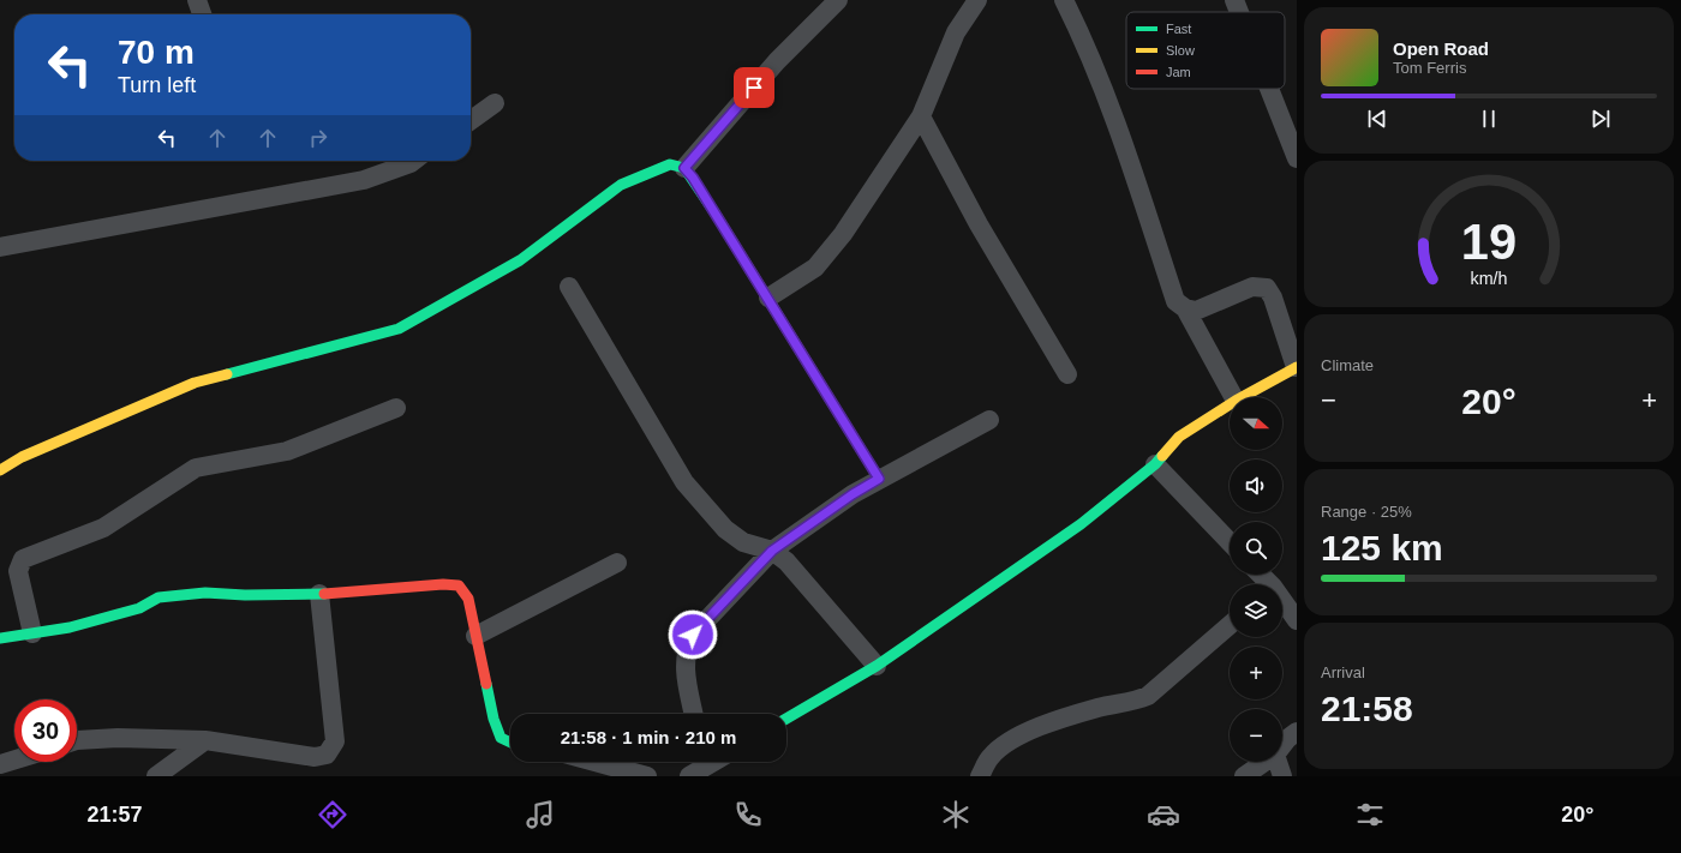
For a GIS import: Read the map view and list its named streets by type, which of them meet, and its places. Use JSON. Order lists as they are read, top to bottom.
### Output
{
  "legend": ["Fast", "Slow", "Jam"],
  "north": "right",
  "page": {
    "turn": ["70 m", "Turn left"],
    "song": ["Open Road", "Tom Ferris"],
    "tile": [
      "Climate",
      ["Range · 25%", "125 km"],
      ["Arrival", "21:58"]
    ],
    "heat": ["−", "20°", "+"],
    "map_buttons": ["+", "−"],
    "limit": "30",
    "trip": "21:58 · 1 min · 210 m",
    "tabs": ["21:57", "20°"],
    "gauge": ["19", "km/h"]
  }
}
